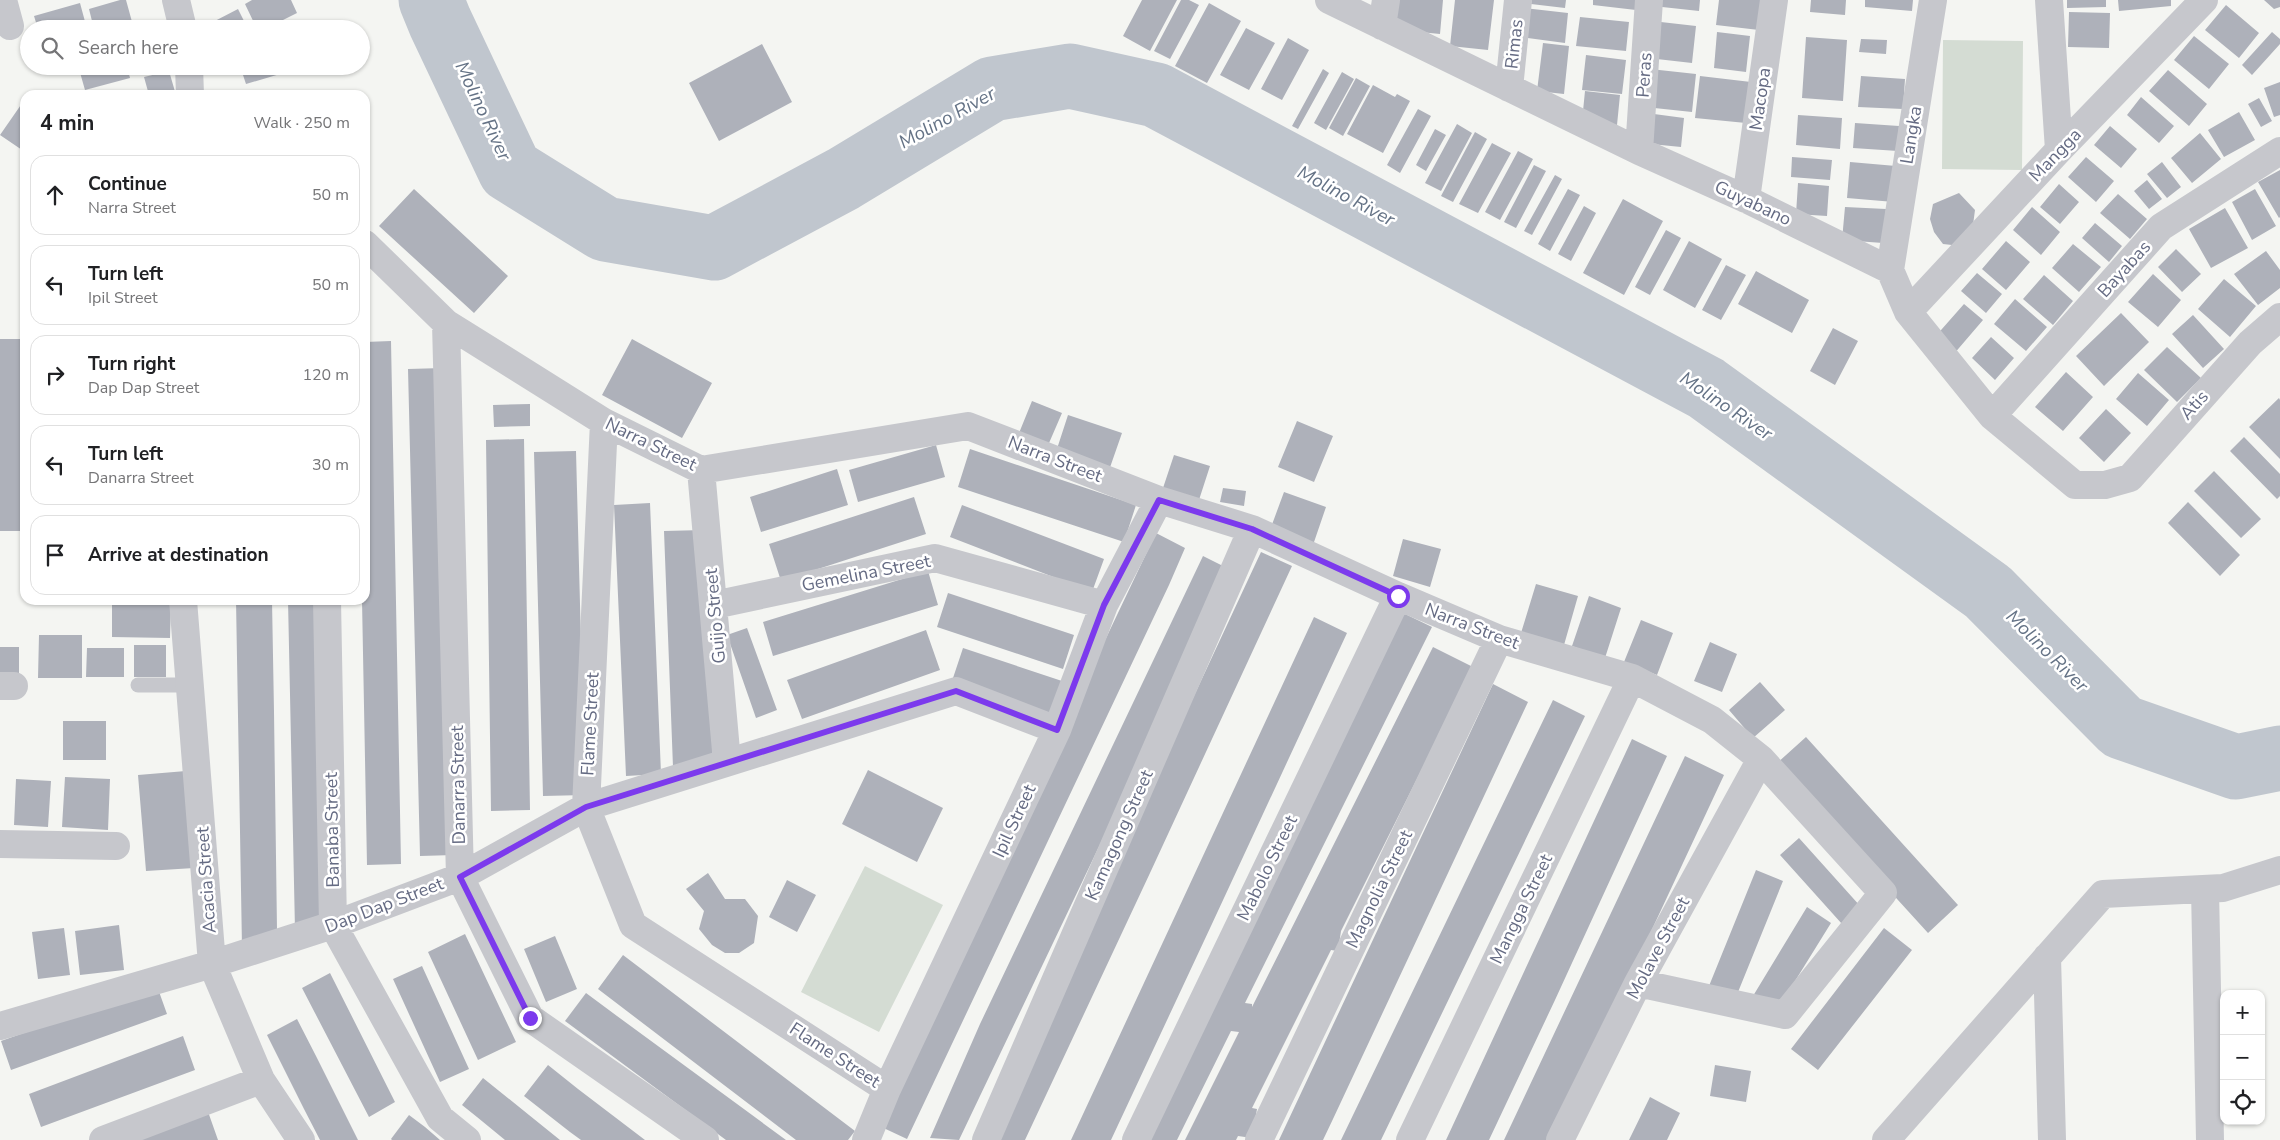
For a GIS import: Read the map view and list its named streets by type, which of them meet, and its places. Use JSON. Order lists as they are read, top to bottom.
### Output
{
  "streets": {
    "street": [
      "Rimas",
      "Peras",
      "Macopa",
      "Langka",
      "Mangga",
      "Guyabano",
      "Bayabas",
      "Atis",
      "Narra Street",
      "Gemelina Street",
      "Guijo Street",
      "Flame Street",
      "Danarra Street",
      "Ipil Street",
      "Banaba Street",
      "Kamagong Street",
      "Mabolo Street",
      "Acacia Street",
      "Magnolia Street",
      "Dap Dap Street",
      "Mangga Street",
      "Molave Street"
    ]
  },
  "crossings": [
    ["Rimas", "Guyabano"],
    ["Peras", "Guyabano"],
    ["Macopa", "Guyabano"],
    ["Langka", "Guyabano"],
    ["Bayabas", "Atis"],
    ["Narra Street", "Guijo Street"],
    ["Narra Street", "Flame Street"],
    ["Narra Street", "Danarra Street"],
    ["Narra Street", "Ipil Street"],
    ["Narra Street", "Kamagong Street"],
    ["Narra Street", "Mabolo Street"],
    ["Narra Street", "Magnolia Street"],
    ["Narra Street", "Mangga Street"],
    ["Narra Street", "Molave Street"],
    ["Gemelina Street", "Guijo Street"],
    ["Gemelina Street", "Ipil Street"],
    ["Guijo Street", "Dap Dap Street"],
    ["Flame Street", "Ipil Street"],
    ["Flame Street", "Dap Dap Street"],
    ["Danarra Street", "Dap Dap Street"],
    ["Ipil Street", "Dap Dap Street"],
    ["Banaba Street", "Dap Dap Street"],
    ["Acacia Street", "Dap Dap Street"]
  ],
  "water": ["Molino River"],
  "page": {
    "search": "Search here",
    "heading": ["4 min", "Walk · 250 m"],
    "list": [
      ["Continue", "Narra Street", "50 m"],
      ["Turn left", "Ipil Street", "50 m"],
      ["Turn right", "Dap Dap Street", "120 m"],
      ["Turn left", "Danarra Street", "30 m"],
      "Arrive at destination"
    ],
    "map_buttons": ["+", "−"]
  }
}
